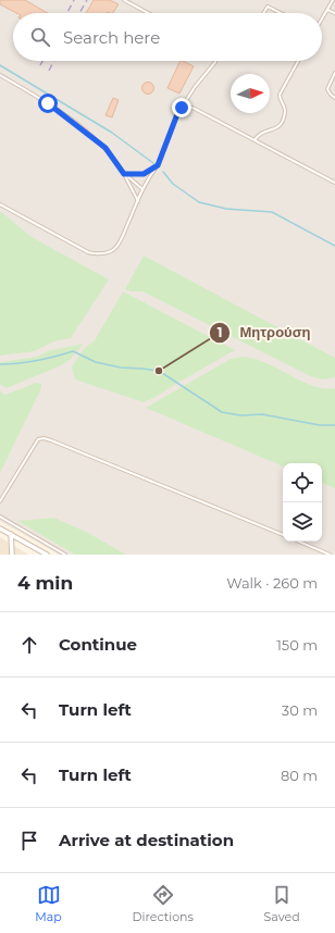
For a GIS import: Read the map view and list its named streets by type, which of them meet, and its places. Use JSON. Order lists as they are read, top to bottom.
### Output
{
  "places": ["Μητρούση"],
  "north": "right",
  "page": {
    "search": "Search here",
    "heading": ["4 min", "Walk · 260 m"],
    "list": [
      ["Continue", "150 m"],
      ["Turn left", "30 m"],
      ["Turn left", "80 m"],
      "Arrive at destination"
    ],
    "nav": ["Map", "Directions", "Saved"]
  }
}
